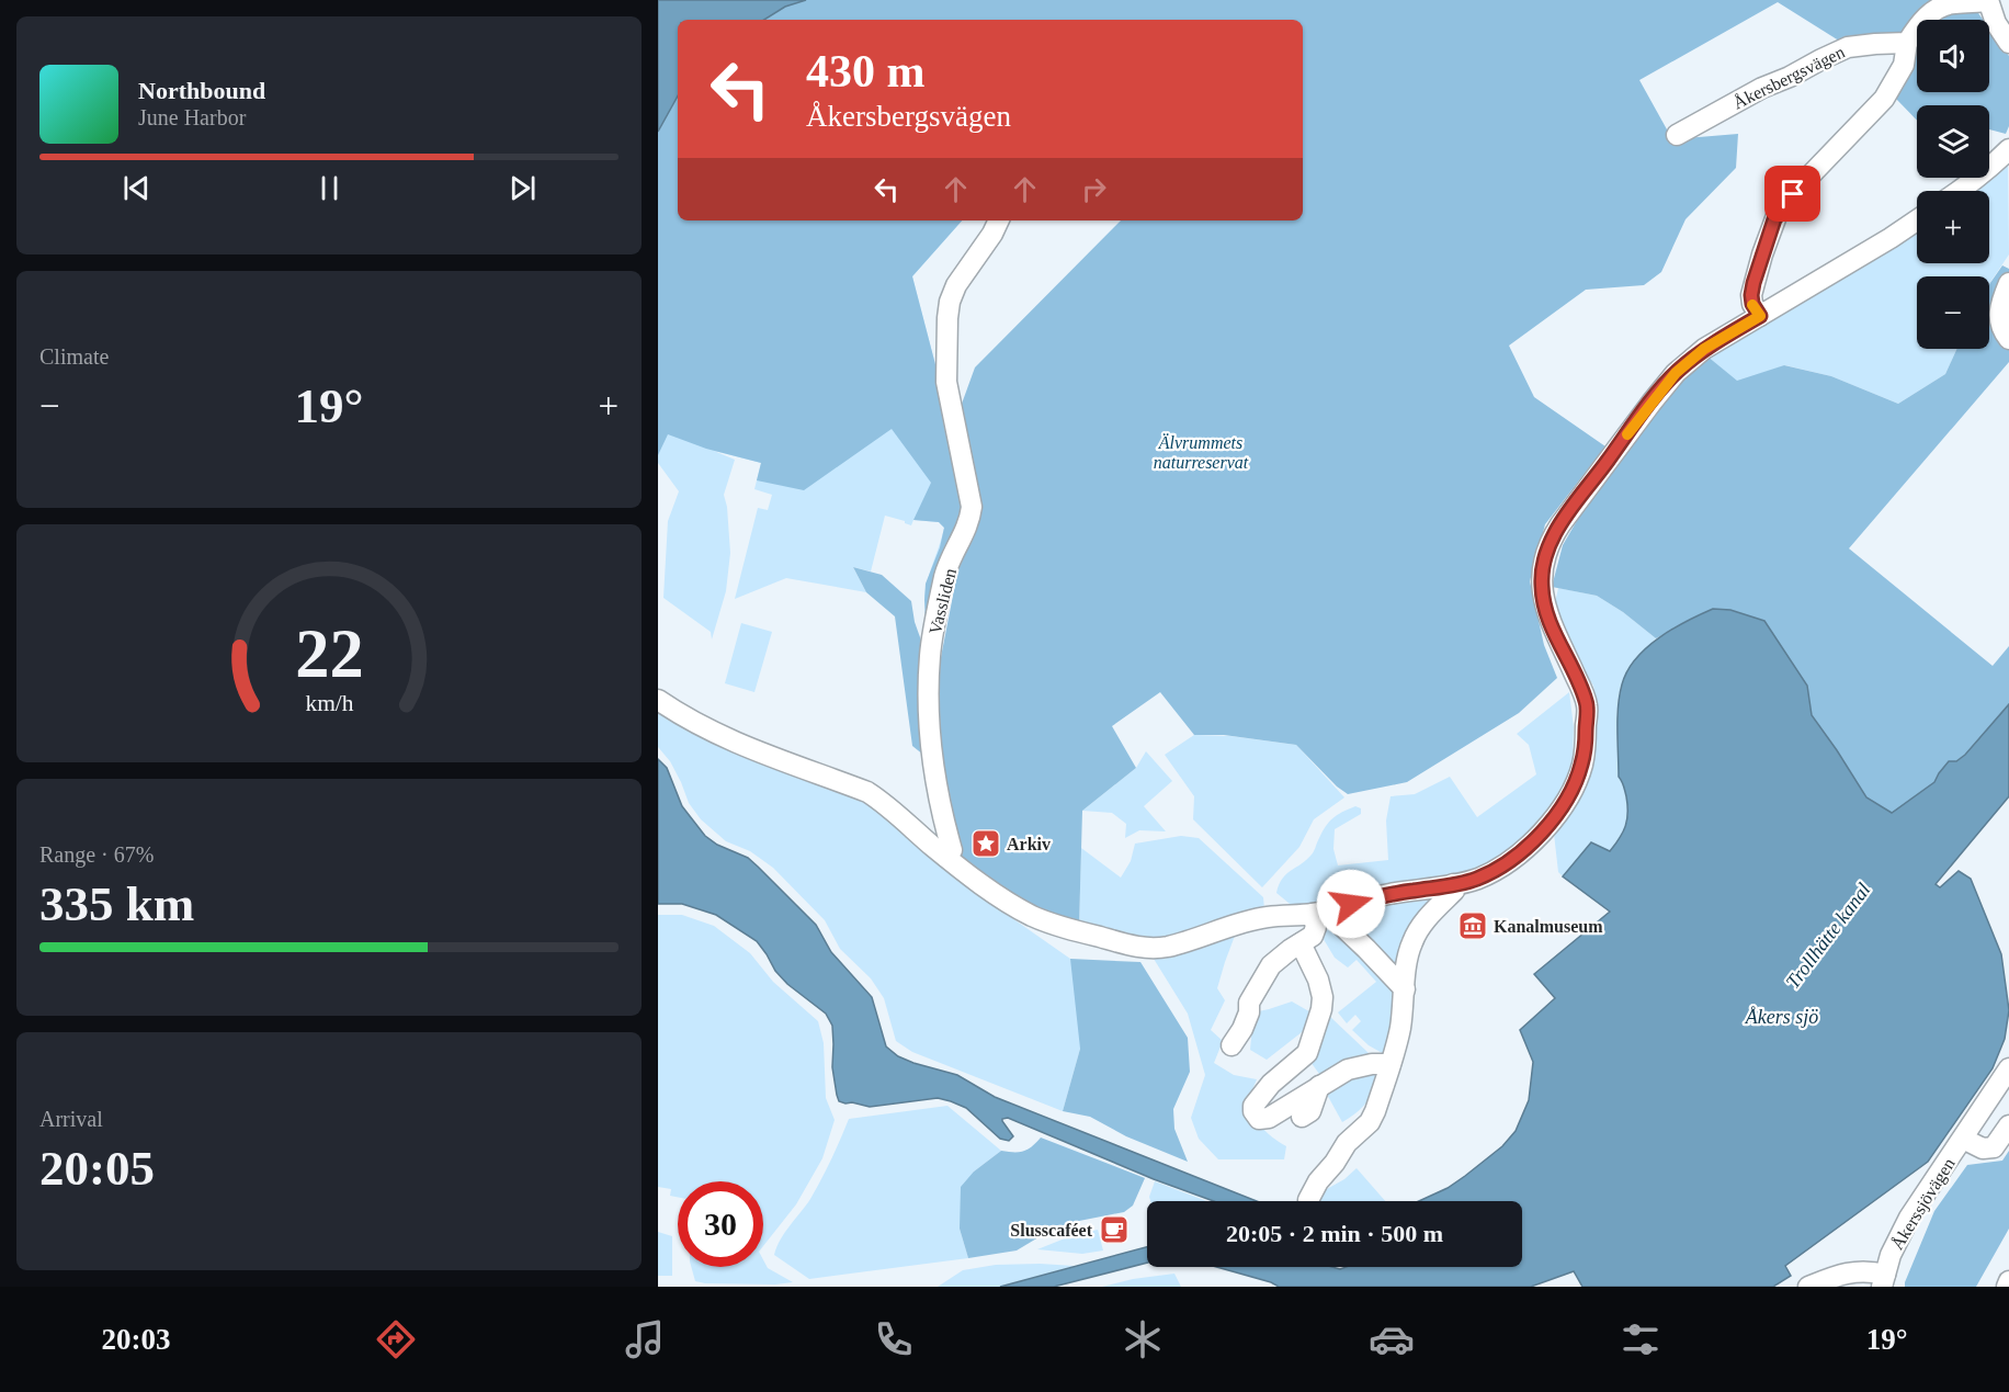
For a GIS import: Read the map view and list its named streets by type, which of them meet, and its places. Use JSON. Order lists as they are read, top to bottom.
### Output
{
  "streets": {
    "street": ["Åkersbergsvägen", "Vassliden", "Åkerssjövägen"]
  },
  "water": ["Trollhätte kanal", "Åkers sjö"],
  "parks": ["Älvrummets naturreservat"],
  "places": {
    "place": ["Arkiv"],
    "museum": ["Kanalmuseum"],
    "cafe": ["Slusscaféet"]
  },
  "page": {
    "map_buttons": ["+", "−"],
    "turn": ["430 m", "Åkersbergsvägen"],
    "song": ["Northbound", "June Harbor"],
    "tile": [
      "Climate",
      ["Range · 67%", "335 km"],
      ["Arrival", "20:05"]
    ],
    "heat": ["−", "19°", "+"],
    "limit": "30",
    "trip": "20:05 · 2 min · 500 m",
    "tabs": ["20:03", "19°"],
    "gauge": ["22", "km/h"]
  }
}
